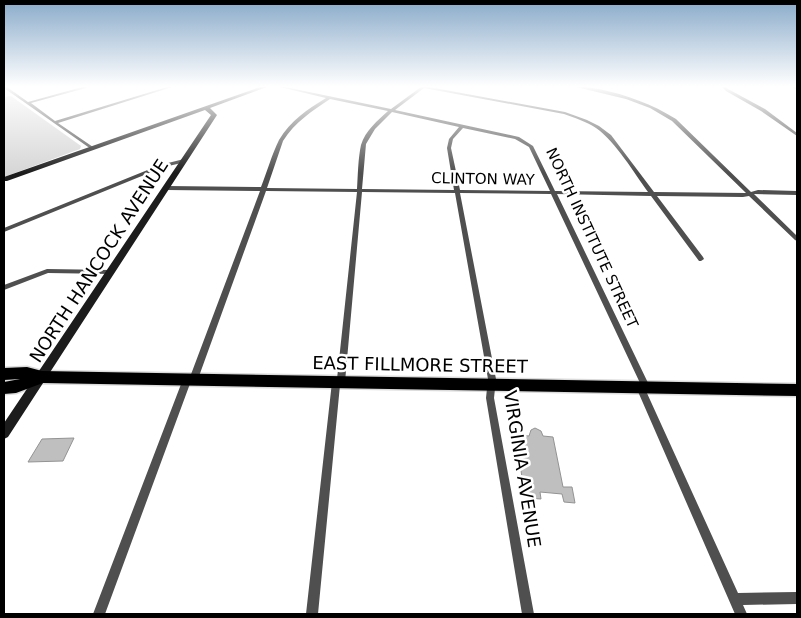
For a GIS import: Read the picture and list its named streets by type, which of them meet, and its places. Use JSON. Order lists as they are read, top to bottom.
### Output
{
  "streets": {
    "main road": ["EAST FILLMORE STREET"],
    "street": [
      "CLINTON WAY",
      "NORTH INSTITUTE STREET",
      "NORTH HANCOCK AVENUE",
      "VIRGINIA AVENUE"
    ]
  },
  "crossings": [
    ["CLINTON WAY", "NORTH INSTITUTE STREET"],
    ["CLINTON WAY", "NORTH HANCOCK AVENUE"],
    ["CLINTON WAY", "VIRGINIA AVENUE"],
    ["NORTH INSTITUTE STREET", "EAST FILLMORE STREET"],
    ["NORTH INSTITUTE STREET", "VIRGINIA AVENUE"],
    ["NORTH HANCOCK AVENUE", "EAST FILLMORE STREET"],
    ["EAST FILLMORE STREET", "VIRGINIA AVENUE"]
  ]
}
